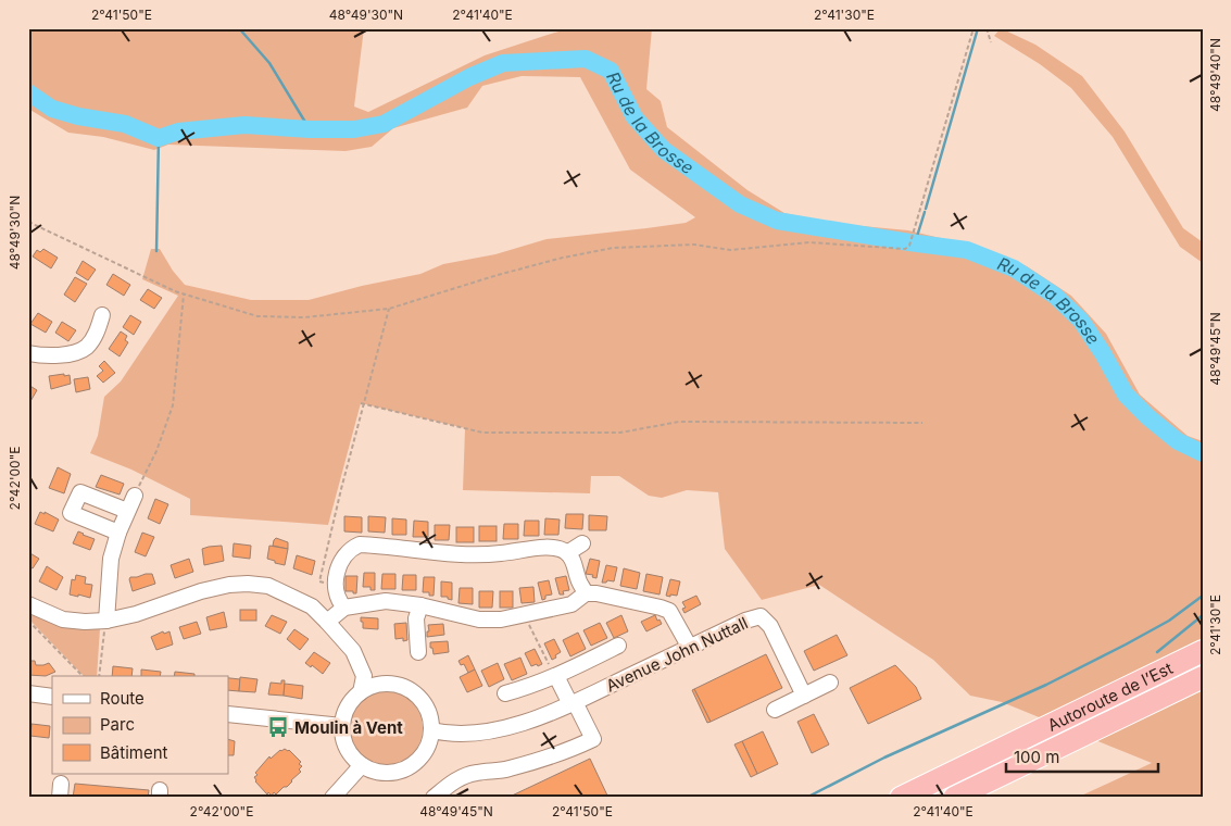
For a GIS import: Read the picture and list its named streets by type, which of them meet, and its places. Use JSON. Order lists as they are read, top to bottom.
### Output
{
  "streets": {
    "highway": ["Autoroute de l’Est"],
    "street": ["Avenue John Nuttall"]
  },
  "water": ["Ru de la Brosse"],
  "places": {
    "bus stop": ["Moulin à Vent"]
  },
  "legend": ["Route", "Parc", "Bâtiment"],
  "scale_bar": "100 m",
  "coordinates": [
    "2°41'50\"E",
    "48°49'30\"N",
    "2°41'40\"E",
    "2°41'30\"E",
    "48°49'40\"N",
    "48°49'45\"N",
    "2°42'00\"E"
  ]
}
